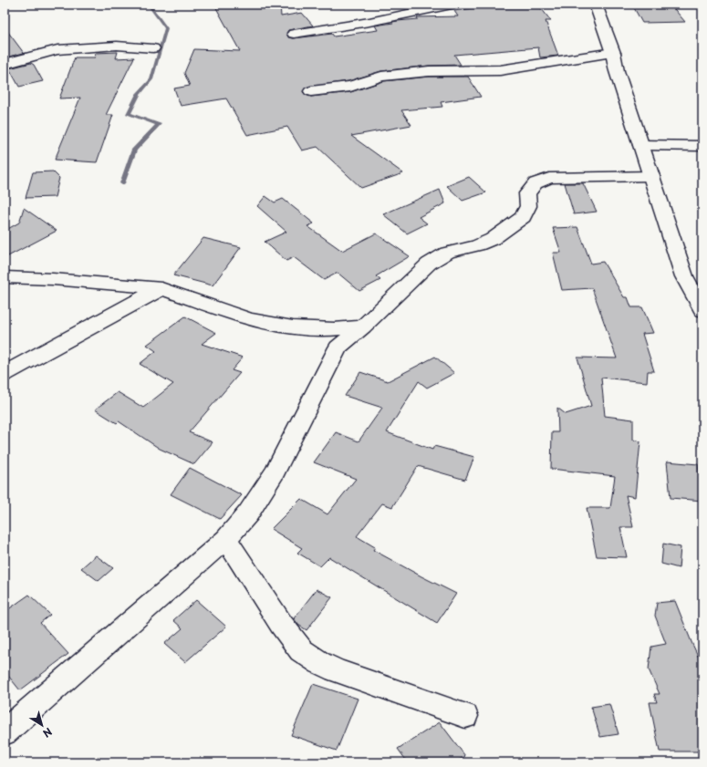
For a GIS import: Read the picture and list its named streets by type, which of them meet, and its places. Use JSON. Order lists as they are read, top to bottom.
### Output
{
  "north": "bottom right"
}
